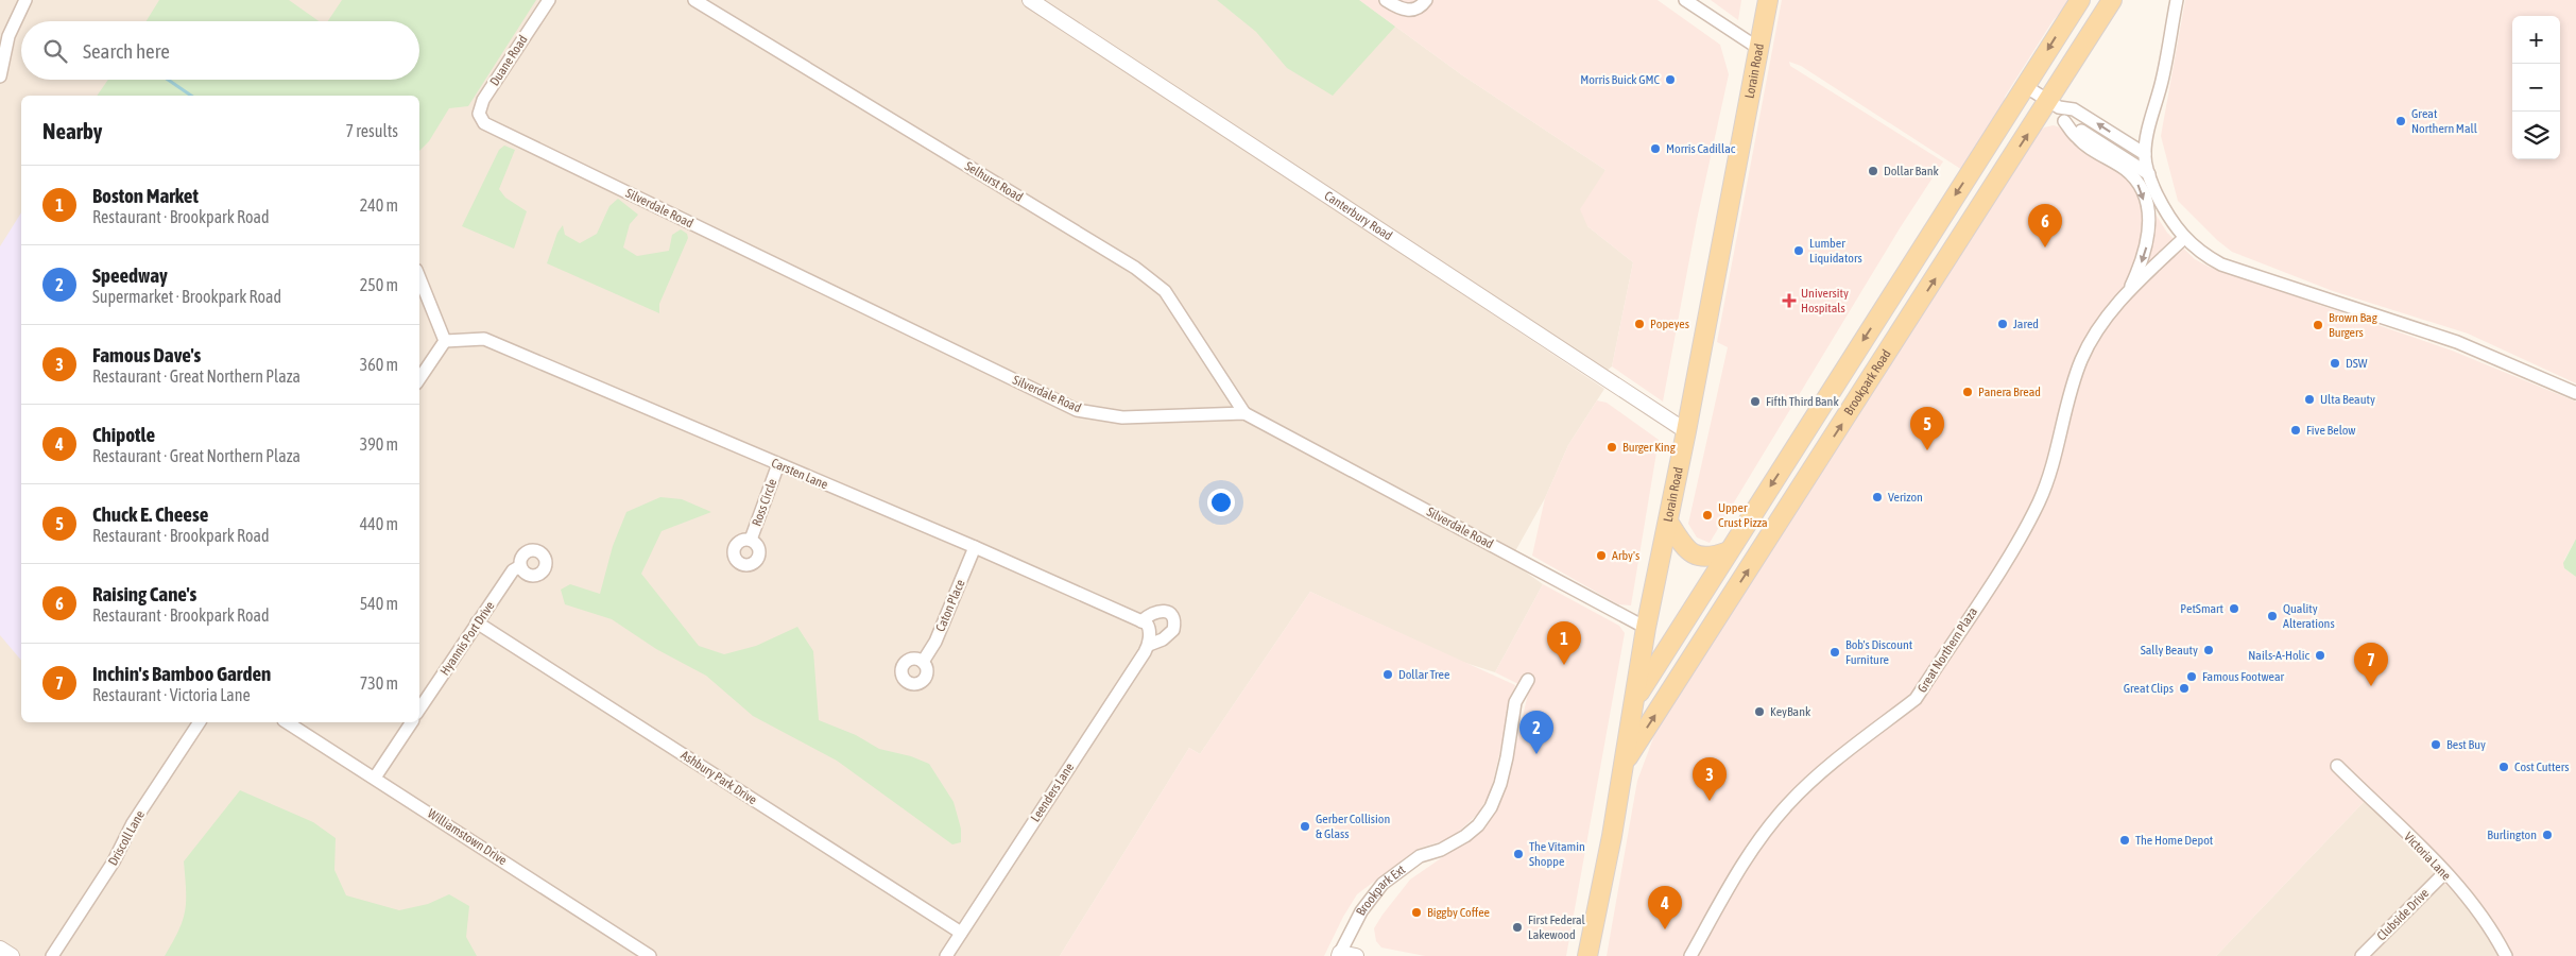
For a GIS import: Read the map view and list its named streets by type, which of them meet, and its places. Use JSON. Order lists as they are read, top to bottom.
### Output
{
  "streets": {
    "main road": ["Lorain Road", "Brookpark Road"],
    "street": [
      "Duane Road",
      "Selhurst Road",
      "Silverdale Road",
      "Canterbury Road",
      "Carsten Lane",
      "Ross Circle",
      "Caton Place",
      "Hyannis Port Drive",
      "Great Northern Plaza",
      "Ashbury Park Drive",
      "Leenders Lane",
      "Williamstown Drive",
      "Driscoll Lane",
      "Victoria Lane",
      "Brookpark Ext",
      "Clubside Drive"
    ]
  },
  "crossings": [
    ["Duane Road", "Silverdale Road"],
    ["Lorain Road", "Silverdale Road"],
    ["Lorain Road", "Canterbury Road"],
    ["Lorain Road", "Brookpark Road"],
    ["Selhurst Road", "Silverdale Road"],
    ["Carsten Lane", "Ross Circle"],
    ["Carsten Lane", "Caton Place"],
    ["Hyannis Port Drive", "Ashbury Park Drive"],
    ["Ashbury Park Drive", "Leenders Lane"],
    ["Victoria Lane", "Clubside Drive"]
  ],
  "places": {
    "other": [
      "Morris Buick GMC",
      "Great Northern Mall",
      "Morris Cadillac",
      "Dollar Bank",
      "Lumber Liquidators",
      "Popeyes",
      "Jared",
      "Brown Bag Burgers",
      "DSW",
      "Panera Bread",
      "Ulta Beauty",
      "Fifth Third Bank",
      "Five Below",
      "Burger King",
      "Verizon",
      "Upper Crust Pizza",
      "Arby's",
      "PetSmart",
      "Quality Alterations",
      "Sally Beauty",
      "Bob's Discount Furniture",
      "Nails-A-Holic",
      "Dollar Tree",
      "Famous Footwear",
      "Great Clips",
      "KeyBank",
      "Best Buy",
      "Cost Cutters",
      "Gerber Collision & Glass",
      "Burlington",
      "The Home Depot",
      "The Vitamin Shoppe",
      "Biggby Coffee",
      "First Federal Lakewood"
    ],
    "health": ["University Hospitals"]
  },
  "page": {
    "map_buttons": ["+", "−"],
    "search": "Search here",
    "heading": ["Nearby", "7 results"],
    "list": [
      {
        "mark": "1",
        "name": "Boston Market",
        "note": "Restaurant · Brookpark Road",
        "value": "240 m"
      },
      {
        "mark": "2",
        "name": "Speedway",
        "note": "Supermarket · Brookpark Road",
        "value": "250 m"
      },
      {
        "mark": "3",
        "name": "Famous Dave's",
        "note": "Restaurant · Great Northern Plaza",
        "value": "360 m"
      },
      {
        "mark": "4",
        "name": "Chipotle",
        "note": "Restaurant · Great Northern Plaza",
        "value": "390 m"
      },
      {
        "mark": "5",
        "name": "Chuck E. Cheese",
        "note": "Restaurant · Brookpark Road",
        "value": "440 m"
      },
      {
        "mark": "6",
        "name": "Raising Cane's",
        "note": "Restaurant · Brookpark Road",
        "value": "540 m"
      },
      {
        "mark": "7",
        "name": "Inchin's Bamboo Garden",
        "note": "Restaurant · Victoria Lane",
        "value": "730 m"
      }
    ],
    "pins": [
      "6",
      "5",
      "1",
      "7",
      "2",
      "3",
      "4"
    ]
  }
}
